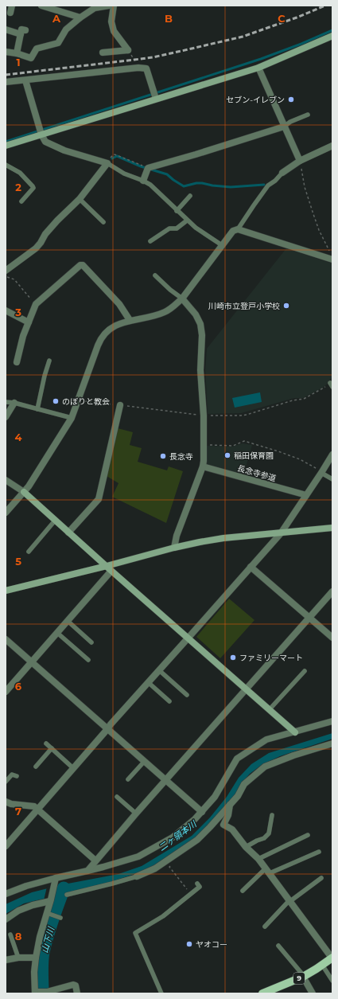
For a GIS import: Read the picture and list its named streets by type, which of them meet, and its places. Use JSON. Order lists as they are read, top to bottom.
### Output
{
  "streets": {
    "main road": ["9"],
    "street": ["長念寺参道"]
  },
  "water": ["二ヶ領本川", "山下川"],
  "places": [
    "セブン-イレブン",
    "川崎市立登戸小学校",
    "のぼりと教会",
    "稲田保育園",
    "長念寺",
    "ファミリーマート",
    "ヤオコー"
  ],
  "grid": {
    "columns": ["A", "B", "C"],
    "rows": [
      "1",
      "2",
      "3",
      "4",
      "5",
      "6",
      "7",
      "8"
    ]
  }
}
